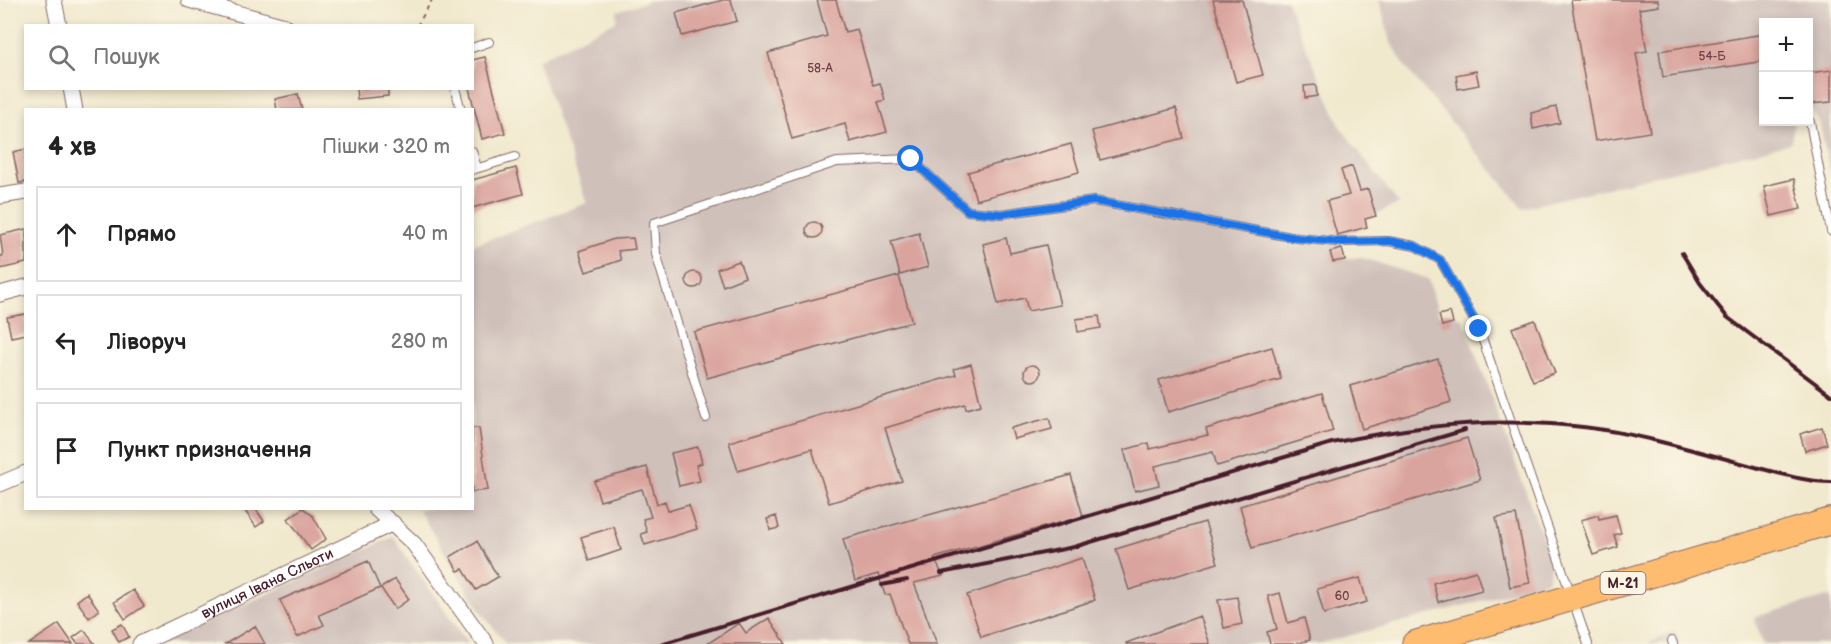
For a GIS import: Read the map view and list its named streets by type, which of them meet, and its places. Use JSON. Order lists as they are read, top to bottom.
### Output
{
  "streets": {
    "highway": ["М-21"],
    "street": ["вулиця Івана Сльоти"]
  },
  "house_numbers": ["54-Б", "58-А", "60"],
  "page": {
    "map_buttons": ["+", "−"],
    "search": "Пошук",
    "heading": ["4 хв", "Пішки · 320 m"],
    "list": [
      ["Прямо", "40 m"],
      ["Ліворуч", "280 m"],
      "Пункт призначення"
    ]
  }
}
